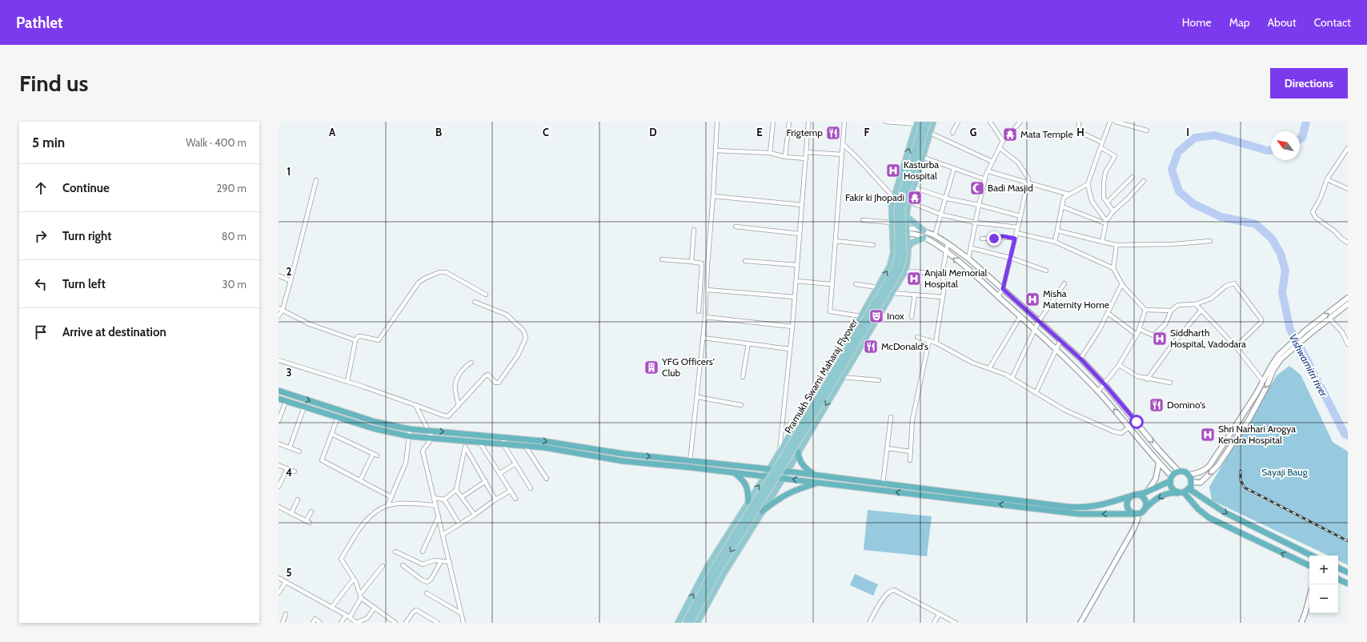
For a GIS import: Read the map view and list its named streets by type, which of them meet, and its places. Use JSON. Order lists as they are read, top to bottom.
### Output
{
  "streets": {
    "main road": ["Pramukh Swami Maharaj Flyover"]
  },
  "water": ["Vishwamitri river"],
  "parks": ["Sayaji Baug"],
  "places": {
    "restaurant": ["Frigtemp", "McDonald's", "Domino's"],
    "temple": ["Mata Temple", "Fakir ki Jhopadi"],
    "hospital": [
      "Kasturba Hospital",
      "Anjali Memorial Hospital",
      "Misha Maternity Home",
      "Siddharth Hospital, Vadodara",
      "Shri Narhari Arogya Kendra Hospital"
    ],
    "mosque": ["Badi Masjid"],
    "theatre": ["Inox"],
    "building": ["YFG Officers' Club"]
  },
  "north": "top left",
  "page": {
    "header": "Pathlet",
    "nav": [
      "Home",
      "Map",
      "About",
      "Contact"
    ],
    "buttons": "Directions",
    "title": "Find us",
    "heading": ["5 min", "Walk · 400 m"],
    "list": [
      ["Continue", "290 m"],
      ["Turn right", "80 m"],
      ["Turn left", "30 m"],
      "Arrive at destination"
    ],
    "map_buttons": ["+", "−"]
  },
  "grid": {
    "columns": [
      "A",
      "B",
      "C",
      "D",
      "E",
      "F",
      "G",
      "H",
      "I"
    ],
    "rows": [
      "1",
      "2",
      "3",
      "4",
      "5"
    ]
  }
}
